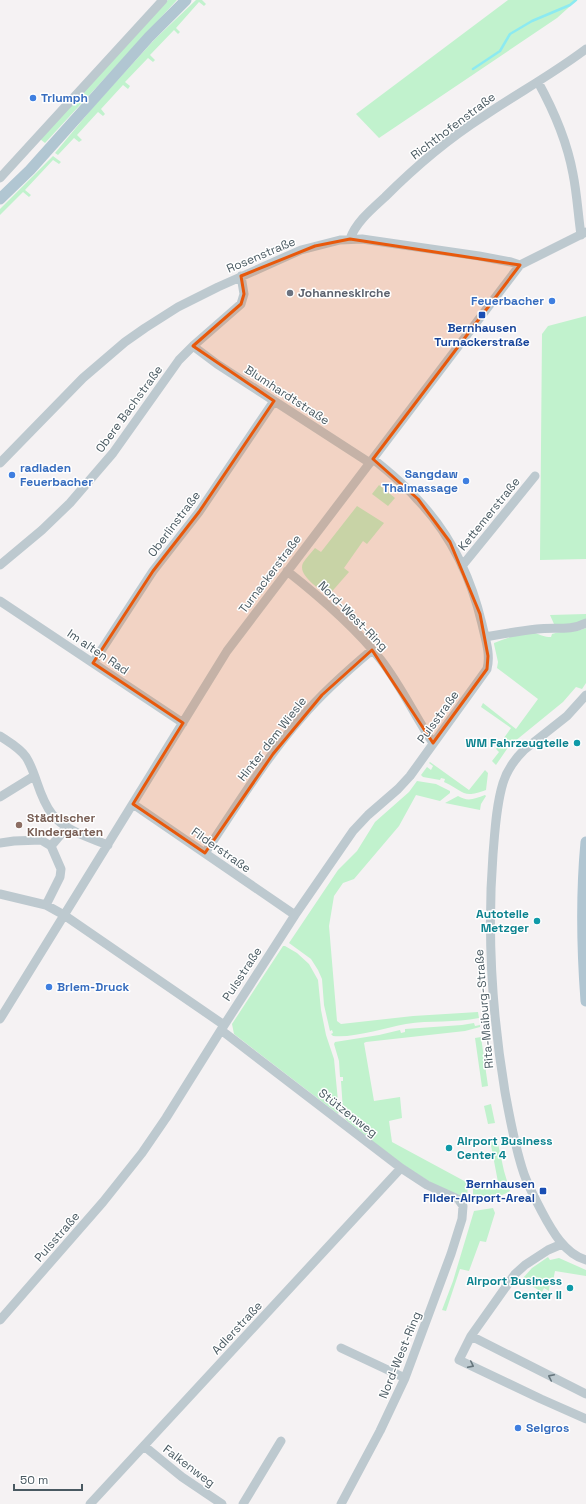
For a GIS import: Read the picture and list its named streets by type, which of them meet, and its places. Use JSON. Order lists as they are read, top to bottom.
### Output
{
  "streets": {
    "street": [
      "Richthofenstraße",
      "Rosenstraße",
      "Blumhardtstraße",
      "Obere Bachstraße",
      "Kettemerstraße",
      "Oberlinstraße",
      "Turnackerstraße",
      "Nord-West-Ring",
      "Im alten Rad",
      "Pulsstraße",
      "Hinter dem Wiesle",
      "Filderstraße",
      "Rita-Maiburg-Straße",
      "Stützenweg",
      "Adlerstraße",
      "Falkenweg"
    ]
  },
  "crossings": [
    ["Richthofenstraße", "Rosenstraße"],
    ["Rosenstraße", "Obere Bachstraße"],
    ["Rosenstraße", "Turnackerstraße"],
    ["Blumhardtstraße", "Obere Bachstraße"],
    ["Blumhardtstraße", "Kettemerstraße"],
    ["Blumhardtstraße", "Oberlinstraße"],
    ["Blumhardtstraße", "Turnackerstraße"],
    ["Kettemerstraße", "Turnackerstraße"],
    ["Kettemerstraße", "Pulsstraße"],
    ["Oberlinstraße", "Im alten Rad"],
    ["Turnackerstraße", "Nord-West-Ring"],
    ["Turnackerstraße", "Im alten Rad"],
    ["Turnackerstraße", "Filderstraße"],
    ["Turnackerstraße", "Stützenweg"],
    ["Nord-West-Ring", "Pulsstraße"],
    ["Nord-West-Ring", "Hinter dem Wiesle"],
    ["Nord-West-Ring", "Stützenweg"],
    ["Pulsstraße", "Filderstraße"],
    ["Pulsstraße", "Stützenweg"],
    ["Hinter dem Wiesle", "Filderstraße"],
    ["Stützenweg", "Adlerstraße"],
    ["Adlerstraße", "Falkenweg"]
  ],
  "places": {
    "other": [
      "Triumph",
      "Johanneskirche",
      "Feuerbacher",
      "radladen Feuerbacher",
      "Sangdaw Thaimassage",
      "WM Fahrzeugteile",
      "Städtischer Kindergarten",
      "Autoteile Metzger",
      "Briem-Druck",
      "Airport Business Center 4",
      "Airport Business Center II",
      "Selgros"
    ],
    "transit": ["Bernhausen Turnackerstraße", "Bernhausen Filder-Airport-Areal"]
  },
  "scale_bar": "50 m"
}
